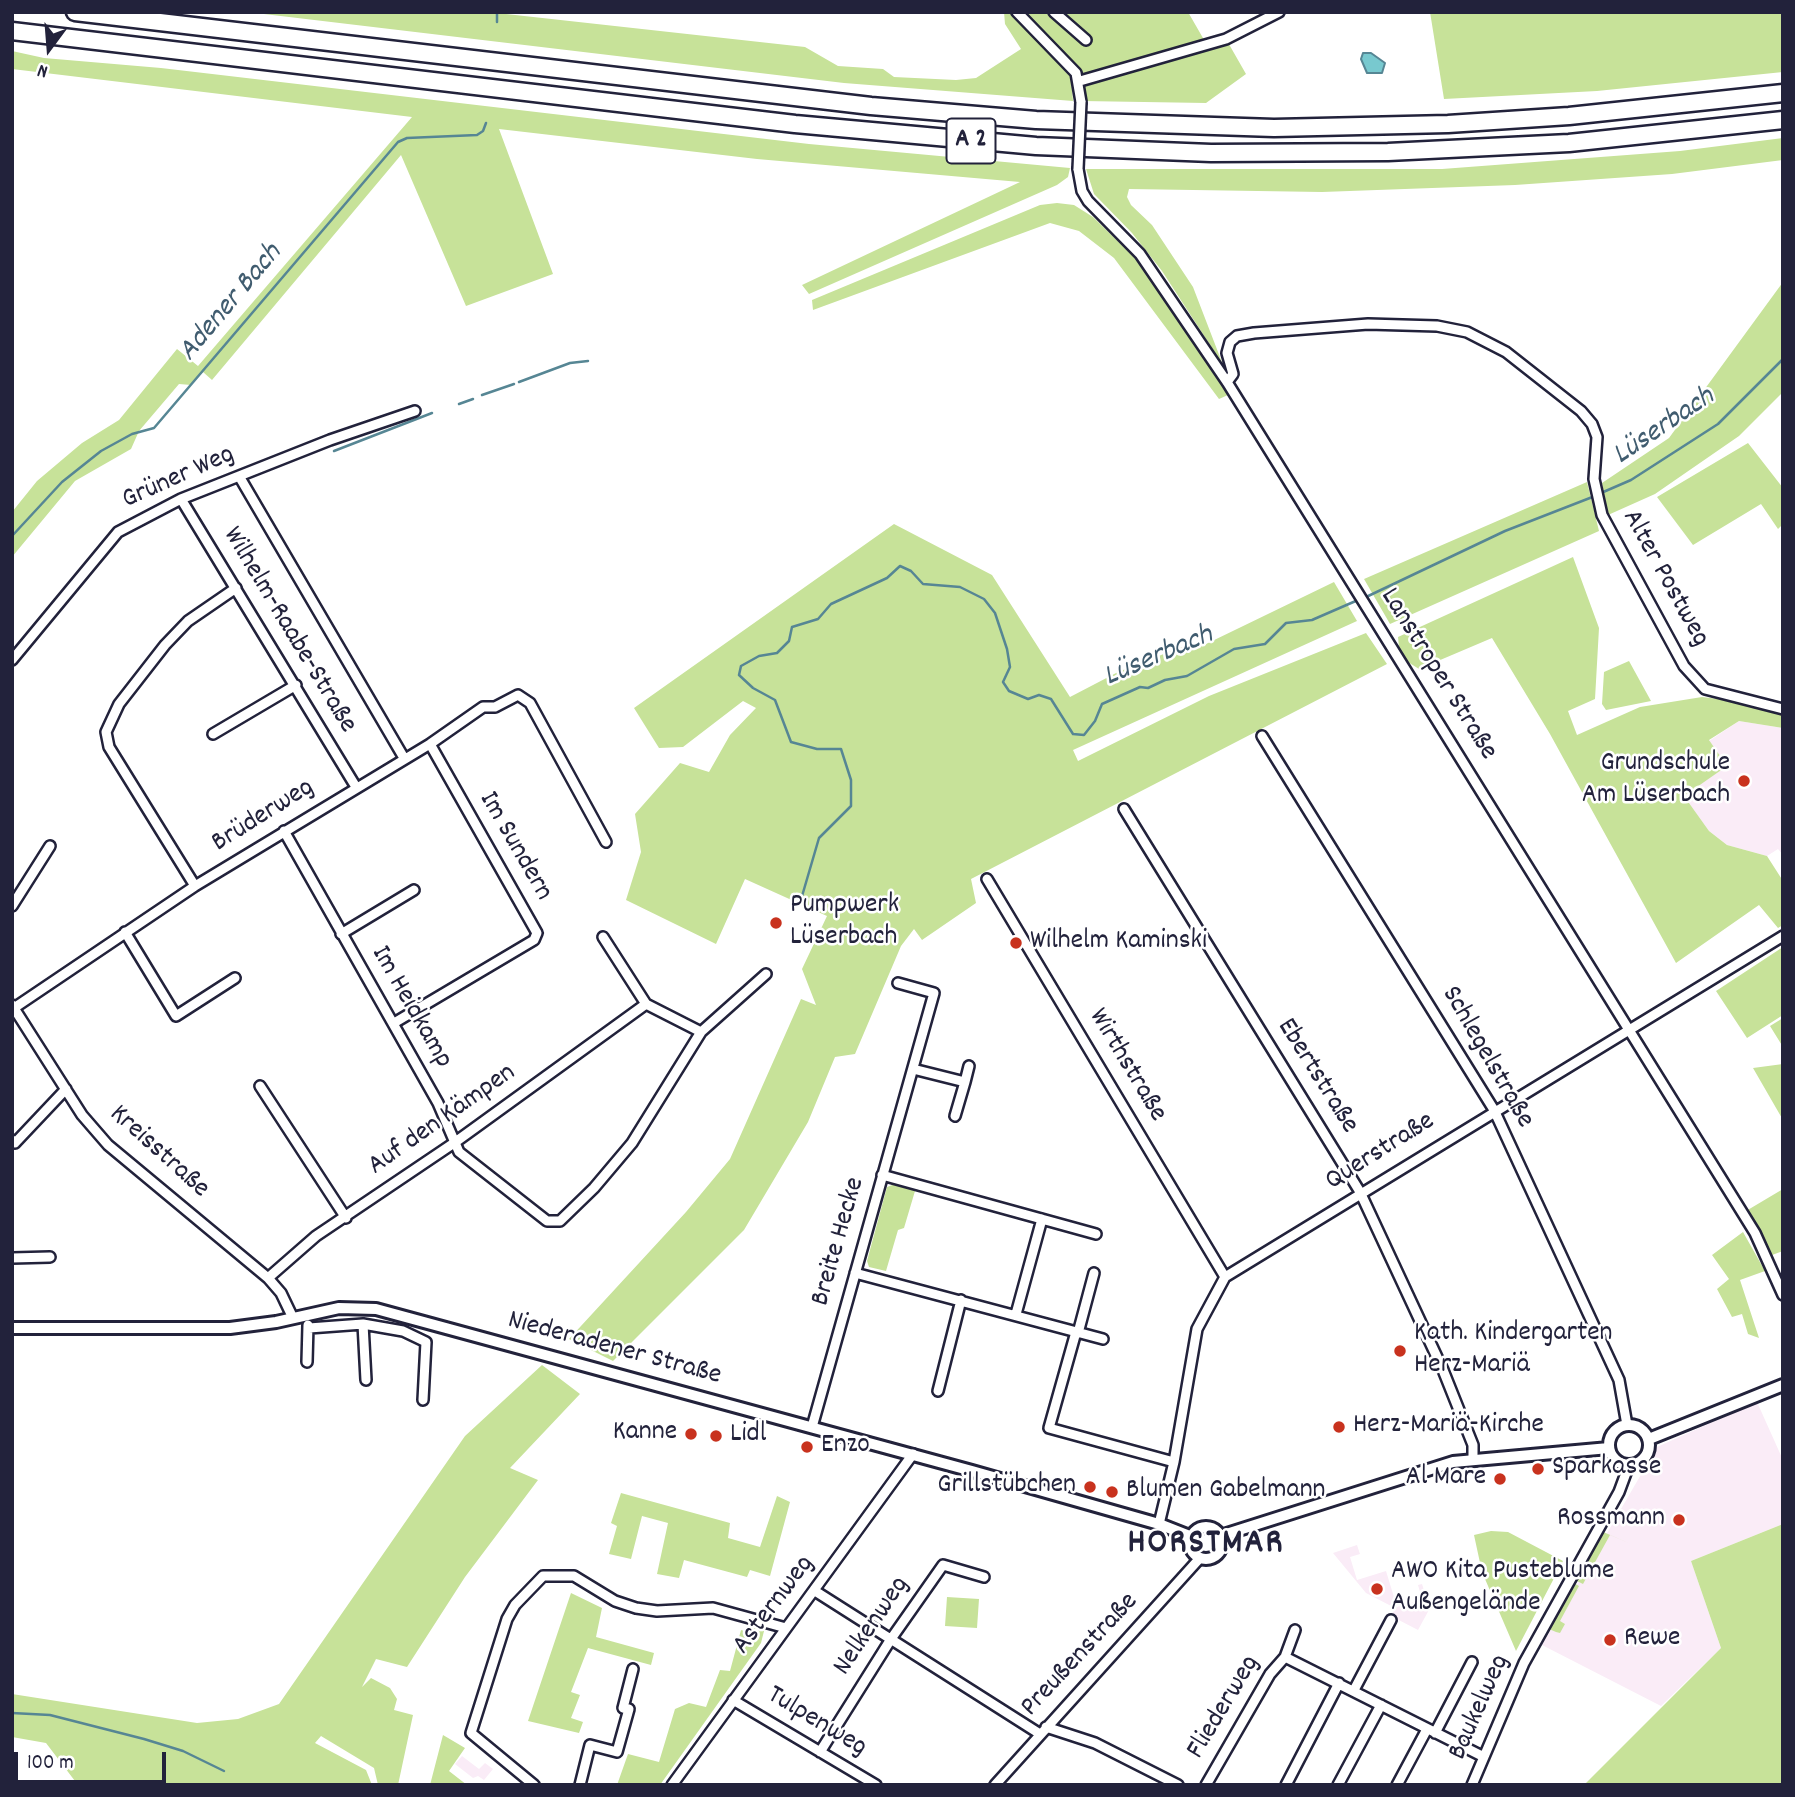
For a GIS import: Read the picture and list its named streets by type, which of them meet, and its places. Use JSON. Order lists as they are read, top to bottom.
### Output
{
  "streets": {
    "highway": ["A 2"],
    "street": [
      "Grüner Weg",
      "Alter Postweg",
      "Wilhelm-Raabe-Straße",
      "Lanstroper Straße",
      "Brüderweg",
      "Im Sundern",
      "Im Heidkamp",
      "Schlegelstraße",
      "Wirthstraße",
      "Ebertstraße",
      "Auf den Kämpen",
      "Kreisstraße",
      "Querstraße",
      "Breite Hecke",
      "Niederadener Straße",
      "Asternweg",
      "Nelkenweg",
      "Preußenstraße",
      "Fliederweg",
      "Baukelweg",
      "Tulpenweg"
    ]
  },
  "crossings": [
    ["Grüner Weg", "Wilhelm-Raabe-Straße"],
    ["Alter Postweg", "Lanstroper Straße"],
    ["Wilhelm-Raabe-Straße", "Brüderweg"],
    ["Lanstroper Straße", "Querstraße"],
    ["Brüderweg", "Im Sundern"],
    ["Brüderweg", "Im Heidkamp"],
    ["Brüderweg", "Kreisstraße"],
    ["Im Sundern", "Im Heidkamp"],
    ["Im Heidkamp", "Auf den Kämpen"],
    ["Schlegelstraße", "Querstraße"],
    ["Schlegelstraße", "Baukelweg"],
    ["Wirthstraße", "Querstraße"],
    ["Ebertstraße", "Querstraße"],
    ["Auf den Kämpen", "Kreisstraße"],
    ["Kreisstraße", "Niederadener Straße"],
    ["Querstraße", "Niederadener Straße"],
    ["Breite Hecke", "Niederadener Straße"],
    ["Niederadener Straße", "Asternweg"],
    ["Niederadener Straße", "Preußenstraße"],
    ["Asternweg", "Tulpenweg"],
    ["Nelkenweg", "Tulpenweg"],
    ["Fliederweg", "Baukelweg"]
  ],
  "districts": ["HORSTMAR"],
  "water": ["Adener Bach", "Lüserbach"],
  "places": [
    "Grundschule Am Lüserbach",
    "Pumpwerk Lüserbach",
    "Wilhelm Kaminski",
    "Kath. Kindergarten Herz-Mariä",
    "Herz-Mariä-Kirche",
    "Kanne",
    "Lidl",
    "Enzo",
    "Sparkasse",
    "Al Mare",
    "Grillstübchen",
    "Blumen Gabelmann",
    "Rossmann",
    "AWO Kita Pusteblume Außengelände",
    "Rewe"
  ],
  "scale_bar": "100 m",
  "north": "bottom"
}
